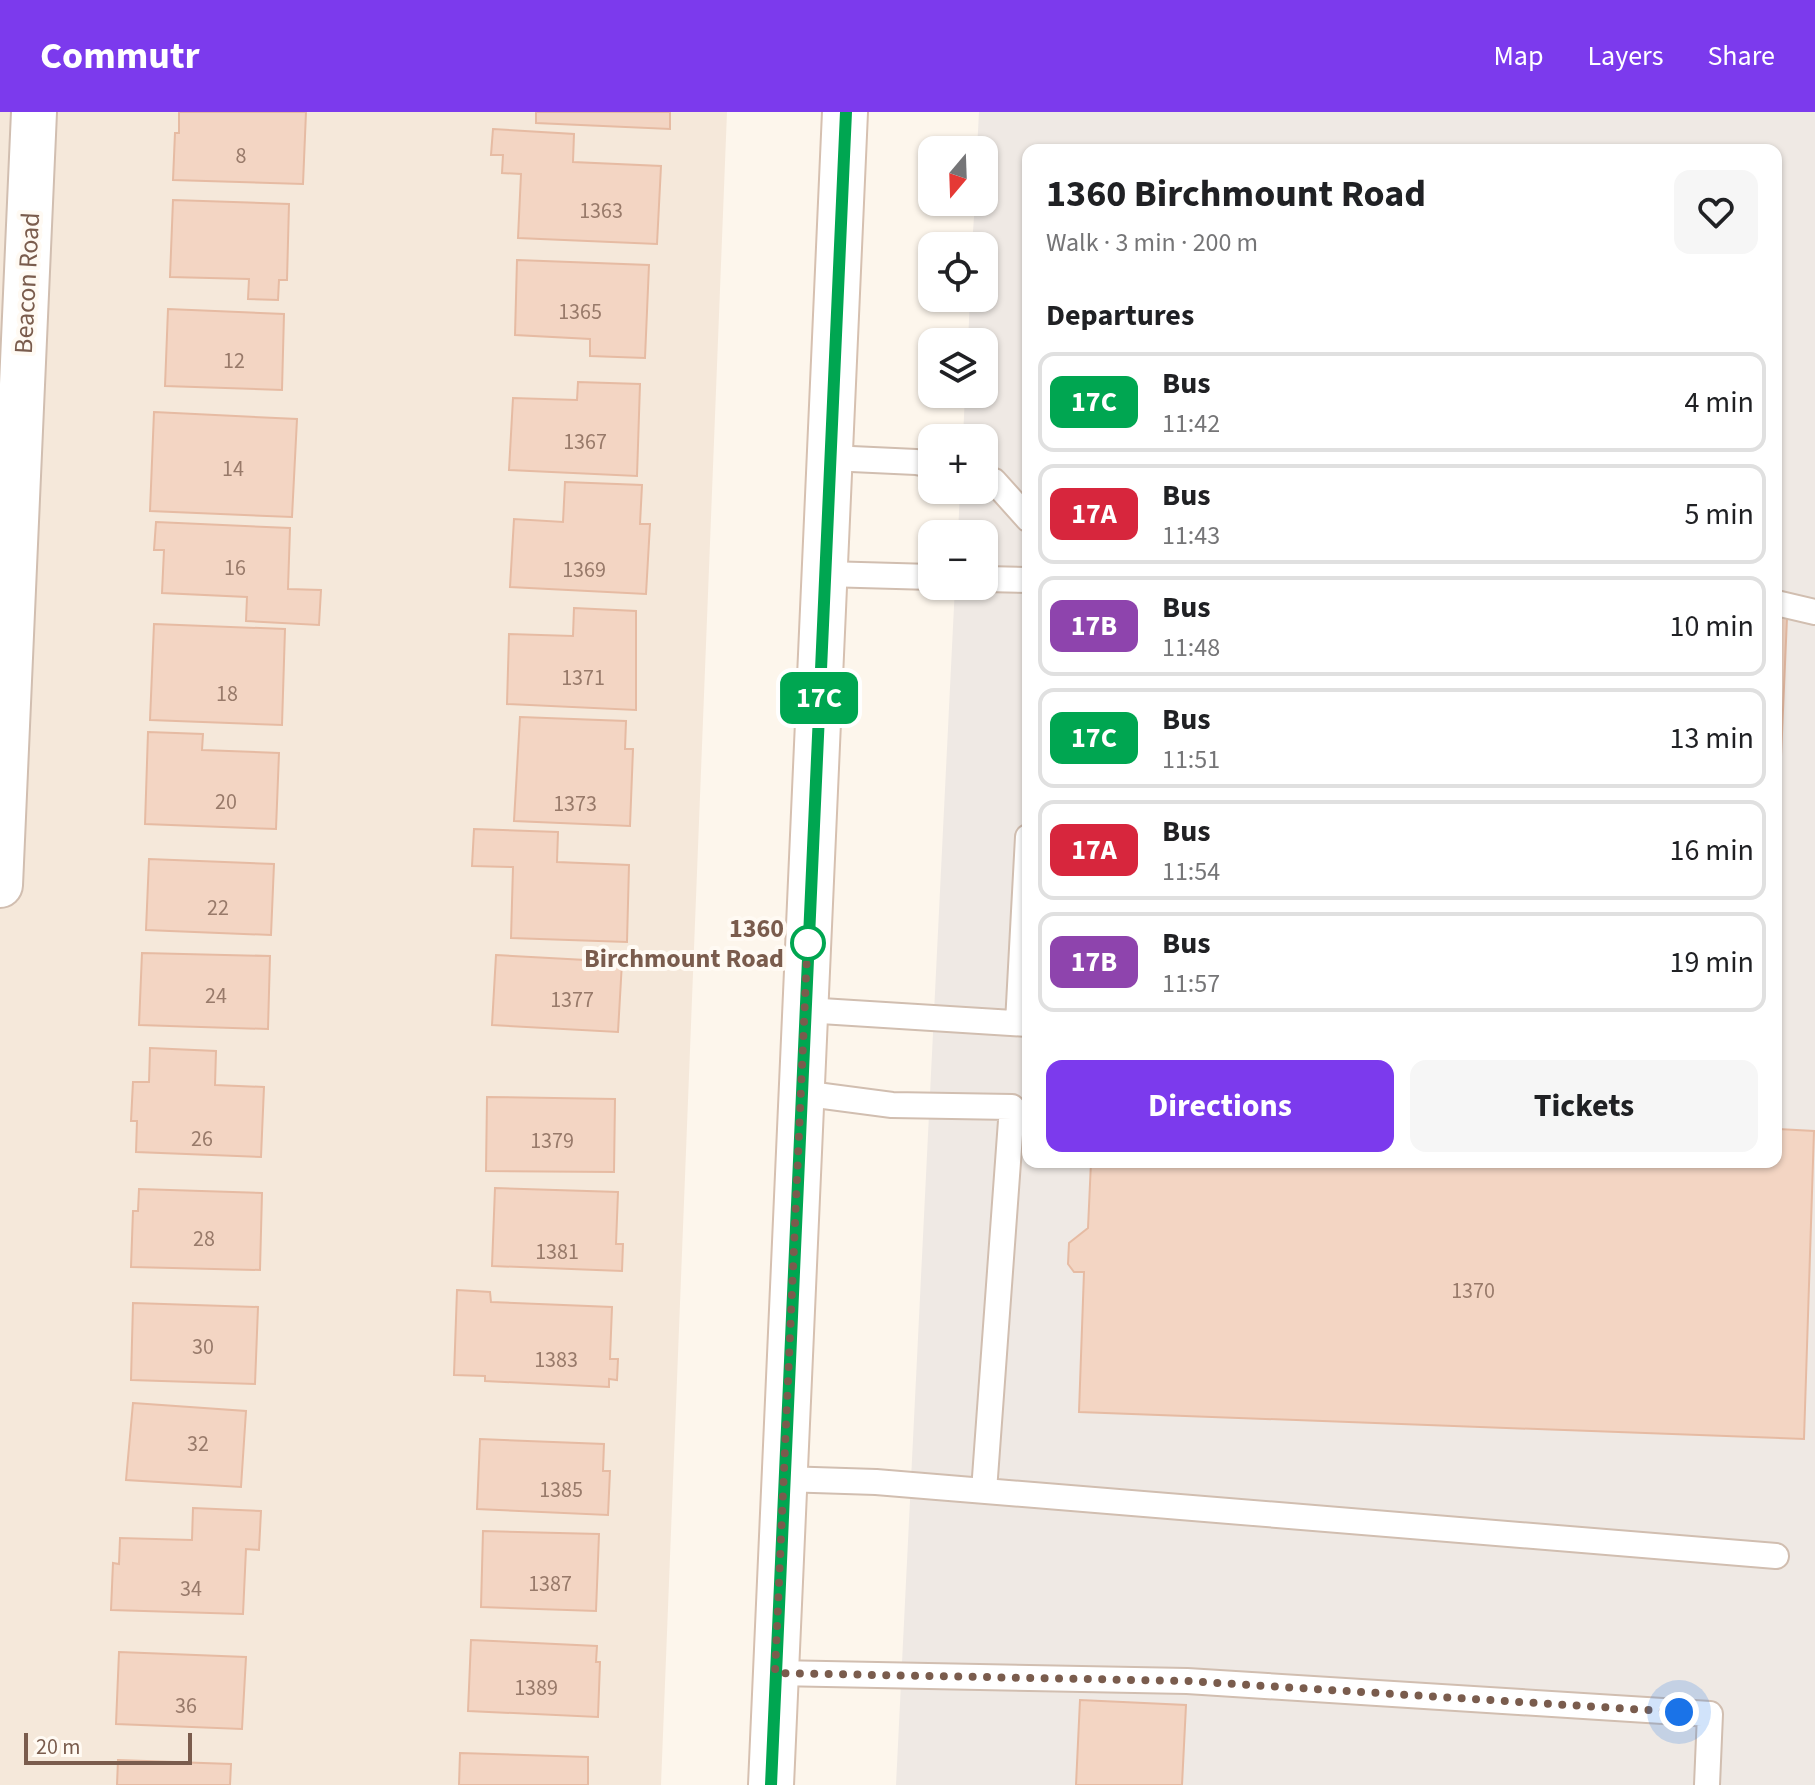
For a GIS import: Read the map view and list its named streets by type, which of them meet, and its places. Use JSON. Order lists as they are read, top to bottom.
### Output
{
  "streets": {
    "main road": ["Beacon Road"]
  },
  "places": ["1360 Birchmount Road"],
  "lines": ["bus line 17C"],
  "house_numbers": [
    "8",
    "1363",
    "1365",
    "12",
    "1367",
    "14",
    "16",
    "1369",
    "1371",
    "18",
    "20",
    "1373",
    "22",
    "24",
    "1377",
    "26",
    "1379",
    "28",
    "1381",
    "1370",
    "30",
    "1383",
    "32",
    "1385",
    "1387",
    "34",
    "1389",
    "36"
  ],
  "scale_bar": "20 m",
  "north": "bottom",
  "page": {
    "header": "Commutr",
    "nav": ["Map", "Layers", "Share"],
    "on_map": "17C",
    "map_buttons": ["+", "−"],
    "heading": [
      ["1360 Birchmount Road", "Walk · 3 min · 200 m"],
      "Departures"
    ],
    "list": [
      {
        "mark": "17C",
        "name": "Bus",
        "note": "11:42",
        "value": "4 min"
      },
      {
        "mark": "17A",
        "name": "Bus",
        "note": "11:43",
        "value": "5 min"
      },
      {
        "mark": "17B",
        "name": "Bus",
        "note": "11:48",
        "value": "10 min"
      },
      {
        "mark": "17C",
        "name": "Bus",
        "note": "11:51",
        "value": "13 min"
      },
      {
        "mark": "17A",
        "name": "Bus",
        "note": "11:54",
        "value": "16 min"
      },
      {
        "mark": "17B",
        "name": "Bus",
        "note": "11:57",
        "value": "19 min"
      }
    ],
    "buttons": ["Directions", "Tickets"],
    "scale": "20 m"
  }
}
